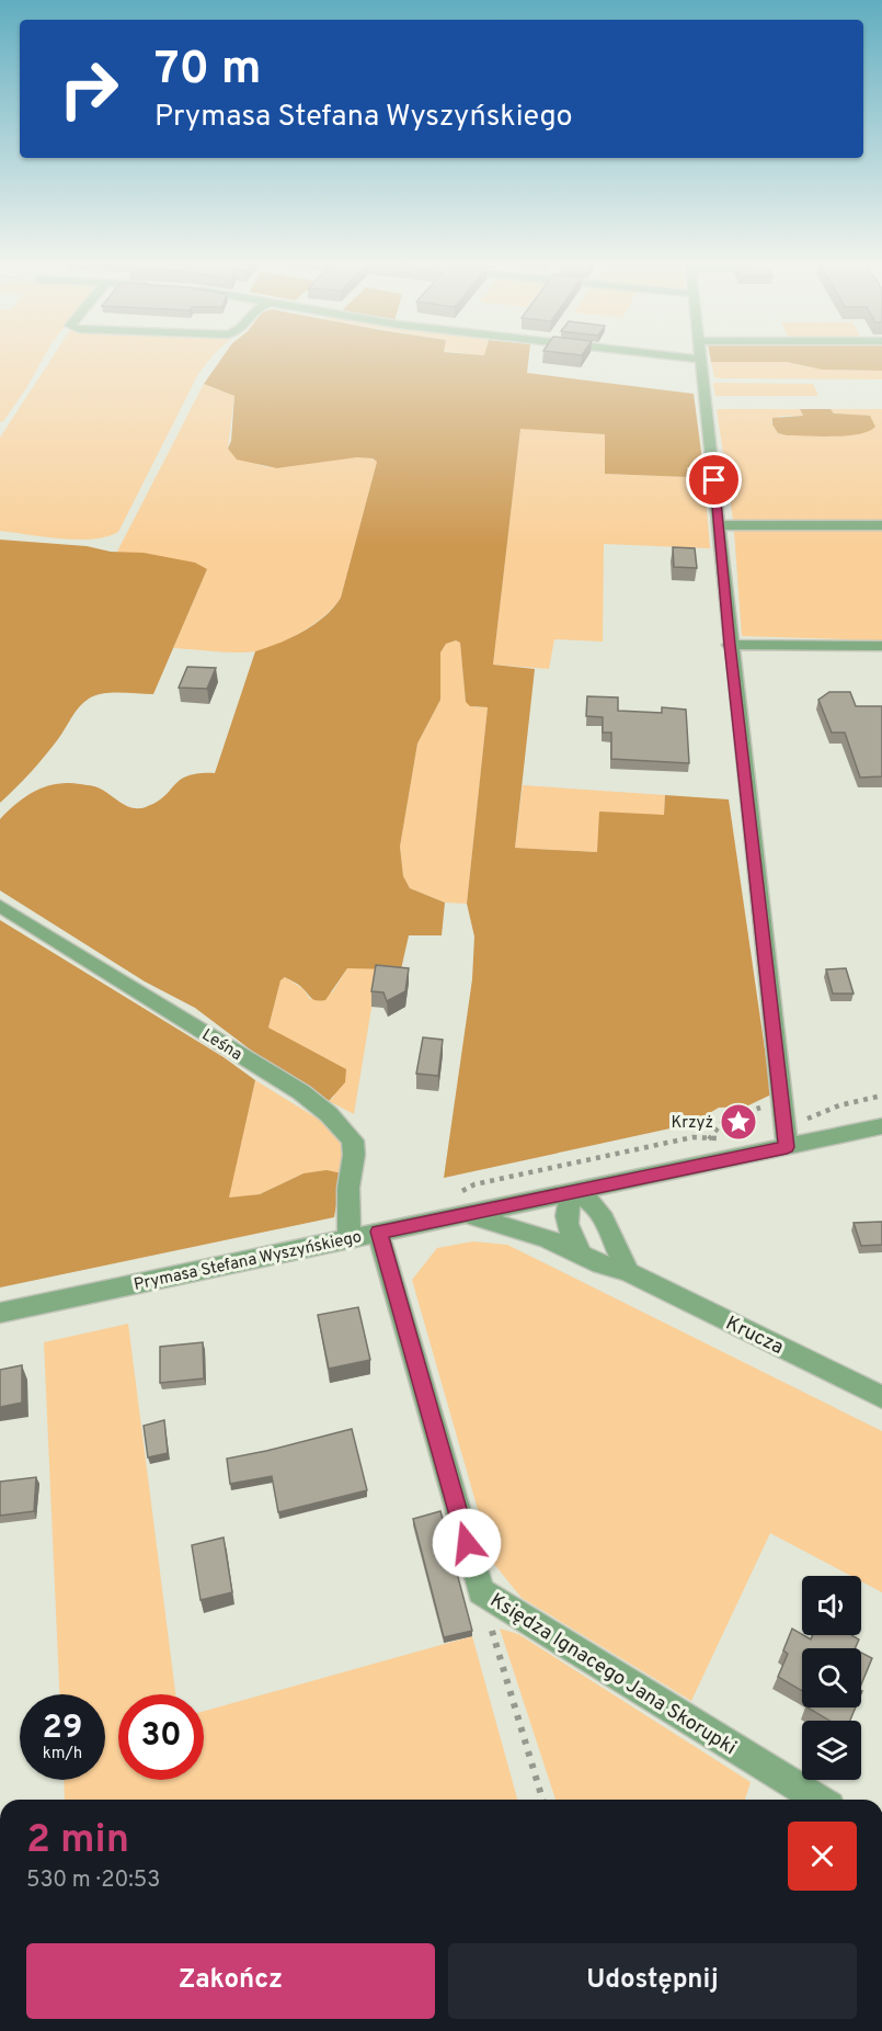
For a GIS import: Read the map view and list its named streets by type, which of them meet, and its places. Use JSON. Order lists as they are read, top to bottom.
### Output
{
  "streets": {
    "street": [
      "Leśna",
      "Prymasa Stefana Wyszyńskiego",
      "Krucza",
      "Księdza Ignacego Jana Skorupki"
    ]
  },
  "crossings": [
    ["Leśna", "Prymasa Stefana Wyszyńskiego"],
    ["Prymasa Stefana Wyszyńskiego", "Krucza"],
    ["Prymasa Stefana Wyszyńskiego", "Księdza Ignacego Jana Skorupki"]
  ],
  "places": {
    "place": ["Krzyż"]
  },
  "page": {
    "turn": ["70 m", "Prymasa Stefana Wyszyńskiego"],
    "speed": "29 km/h",
    "limit": "30",
    "heading": ["2 min", "530 m · 20:53"],
    "buttons": ["Zakończ", "Udostępnij"]
  }
}
